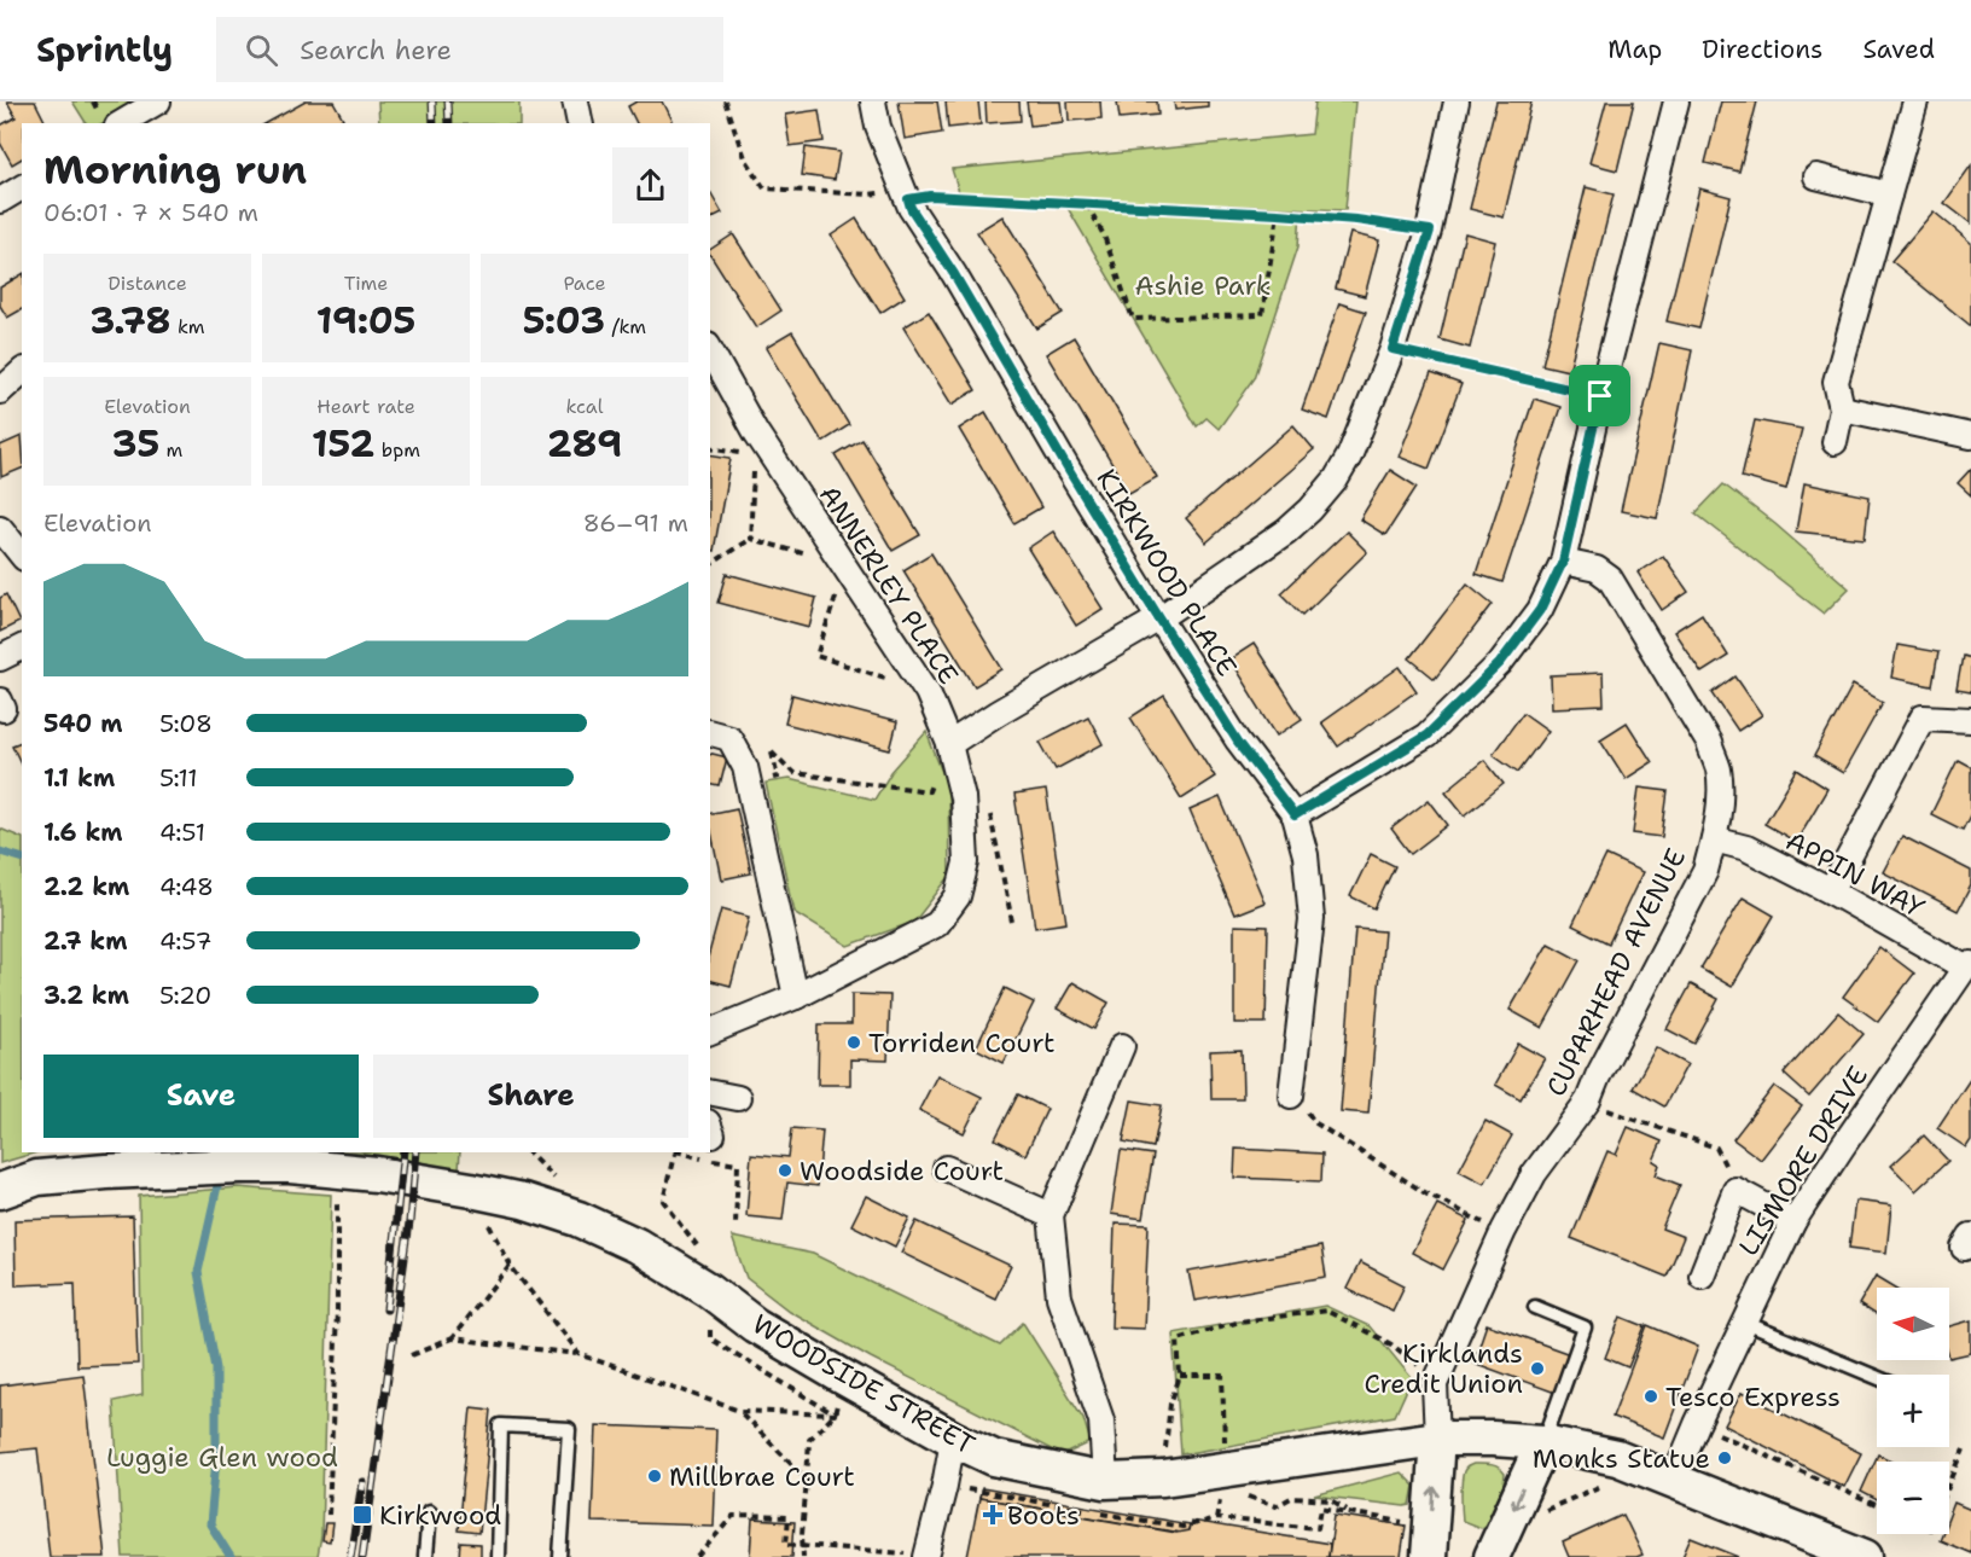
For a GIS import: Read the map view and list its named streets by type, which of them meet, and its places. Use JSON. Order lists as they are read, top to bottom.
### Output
{
  "streets": {
    "street": [
      "KIRKWOOD PLACE",
      "ANNERLEY PLACE",
      "APPIN WAY",
      "CUPARHEAD AVENUE",
      "LISMORE DRIVE",
      "WOODSIDE STREET"
    ]
  },
  "crossings": [
    ["APPIN WAY", "CUPARHEAD AVENUE"],
    ["APPIN WAY", "LISMORE DRIVE"],
    ["CUPARHEAD AVENUE", "WOODSIDE STREET"],
    ["LISMORE DRIVE", "WOODSIDE STREET"]
  ],
  "parks": ["Ashie Park", "Luggie Glen wood"],
  "places": {
    "other": [
      "Torriden Court",
      "Woodside Court",
      "Kirklands Credit Union",
      "Tesco Express",
      "Monks Statue",
      "Millbrae Court"
    ],
    "transit": ["Kirkwood"],
    "health": ["Boots"]
  },
  "north": "left",
  "page": {
    "header": "Sprintly",
    "search": "Search here",
    "nav": ["Map", "Directions", "Saved"],
    "heading": ["Morning run", "06:01 · 7 × 540 m"],
    "stats": [
      ["Distance", "3.78 km"],
      ["Time", "19:05"],
      ["Pace", "5:03 /km"],
      ["Elevation", "35 m"],
      ["Heart rate", "152 bpm"],
      ["kcal", "289"]
    ],
    "chart": ["Elevation", "86–91 m"],
    "list": [
      {
        "name": "540 m",
        "note": "5:08"
      },
      {
        "name": "1.1 km",
        "note": "5:11"
      },
      {
        "name": "1.6 km",
        "note": "4:51"
      },
      {
        "name": "2.2 km",
        "note": "4:48"
      },
      {
        "name": "2.7 km",
        "note": "4:57"
      },
      {
        "name": "3.2 km",
        "note": "5:20"
      }
    ],
    "buttons": ["Save", "Share"],
    "map_buttons": ["+", "−"]
  }
}
